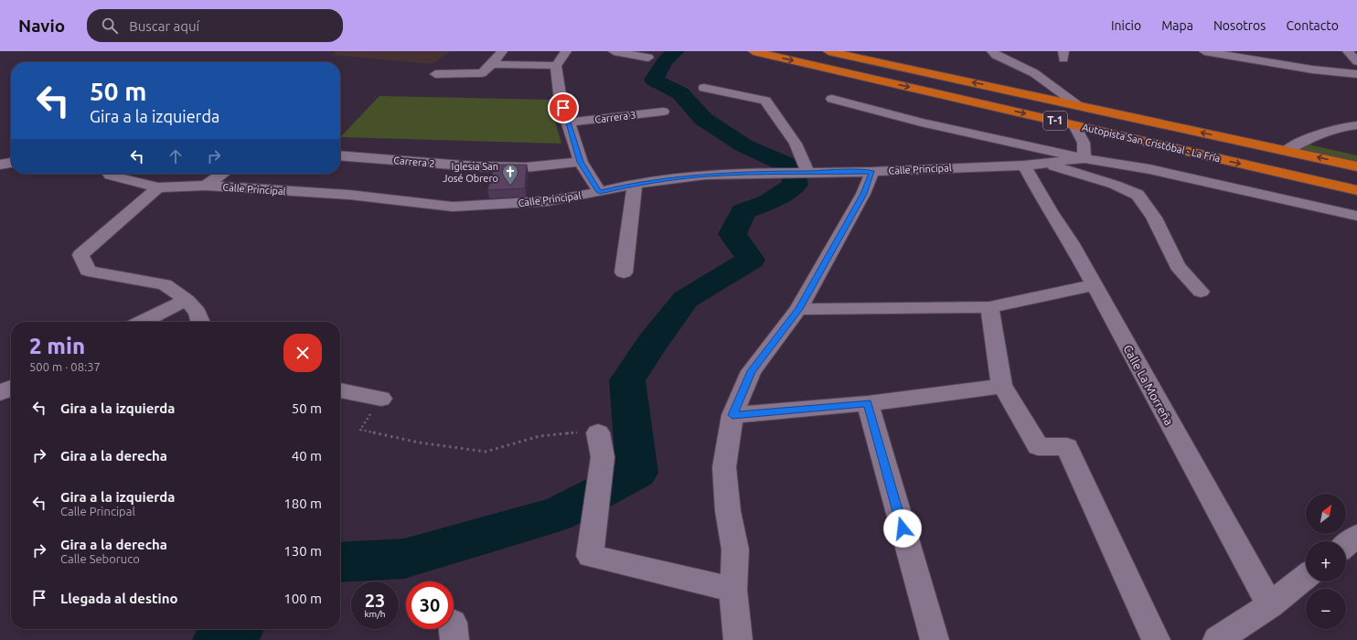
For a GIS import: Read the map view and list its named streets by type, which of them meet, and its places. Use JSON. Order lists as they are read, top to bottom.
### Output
{
  "streets": {
    "highway": ["T-1", "Autopista San Cristóbal - La Fría"],
    "street": [
      "Carrera 3",
      "Carrera 2",
      "Calle Principal",
      "Calle La Morreña"
    ]
  },
  "crossings": [
    ["Calle Principal", "Calle La Morreña"]
  ],
  "places": {
    "church": ["Iglesia San José Obrero"]
  },
  "north": "top right",
  "page": {
    "header": "Navio",
    "search": "Buscar aquí",
    "nav": [
      "Inicio",
      "Mapa",
      "Nosotros",
      "Contacto"
    ],
    "turn": ["50 m", "Gira a la izquierda"],
    "heading": ["2 min", "500 m · 08:37"],
    "list": [
      {
        "name": "Gira a la izquierda",
        "value": "50 m"
      },
      {
        "name": "Gira a la derecha",
        "value": "40 m"
      },
      {
        "name": "Gira a la izquierda",
        "note": "Calle Principal",
        "value": "180 m"
      },
      {
        "name": "Gira a la derecha",
        "note": "Calle Seboruco",
        "value": "130 m"
      },
      {
        "name": "Llegada al destino",
        "value": "100 m"
      }
    ],
    "map_buttons": ["+", "−"],
    "speed": "23 km/h",
    "limit": "30"
  }
}
